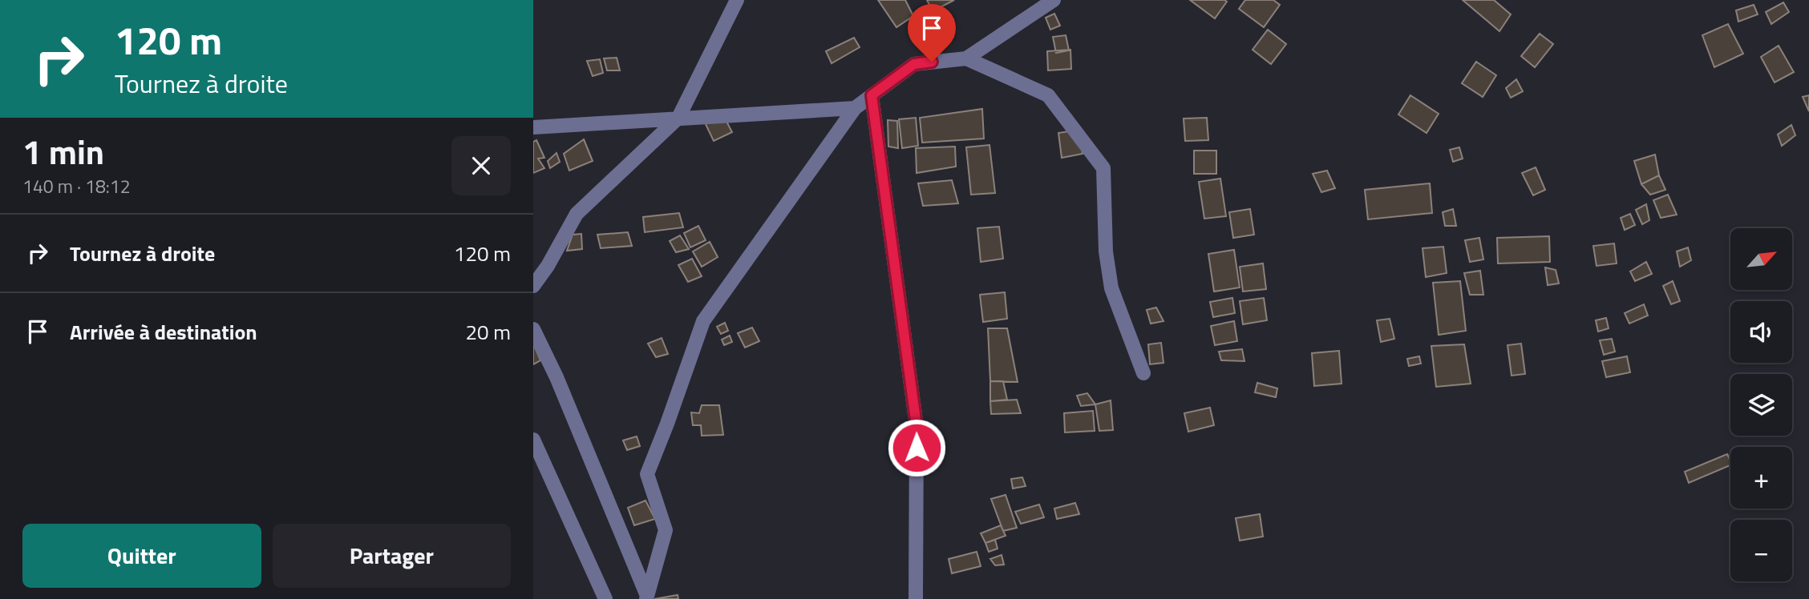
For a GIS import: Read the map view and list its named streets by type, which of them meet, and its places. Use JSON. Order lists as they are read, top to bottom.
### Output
{
  "north": "top right",
  "page": {
    "turn": ["120 m", "Tournez à droite"],
    "heading": ["1 min", "140 m · 18:12"],
    "list": [
      {
        "name": "Tournez à droite",
        "value": "120 m"
      },
      {
        "name": "Arrivée à destination",
        "value": "20 m"
      }
    ],
    "map_buttons": ["+", "−"],
    "buttons": ["Quitter", "Partager"]
  }
}
